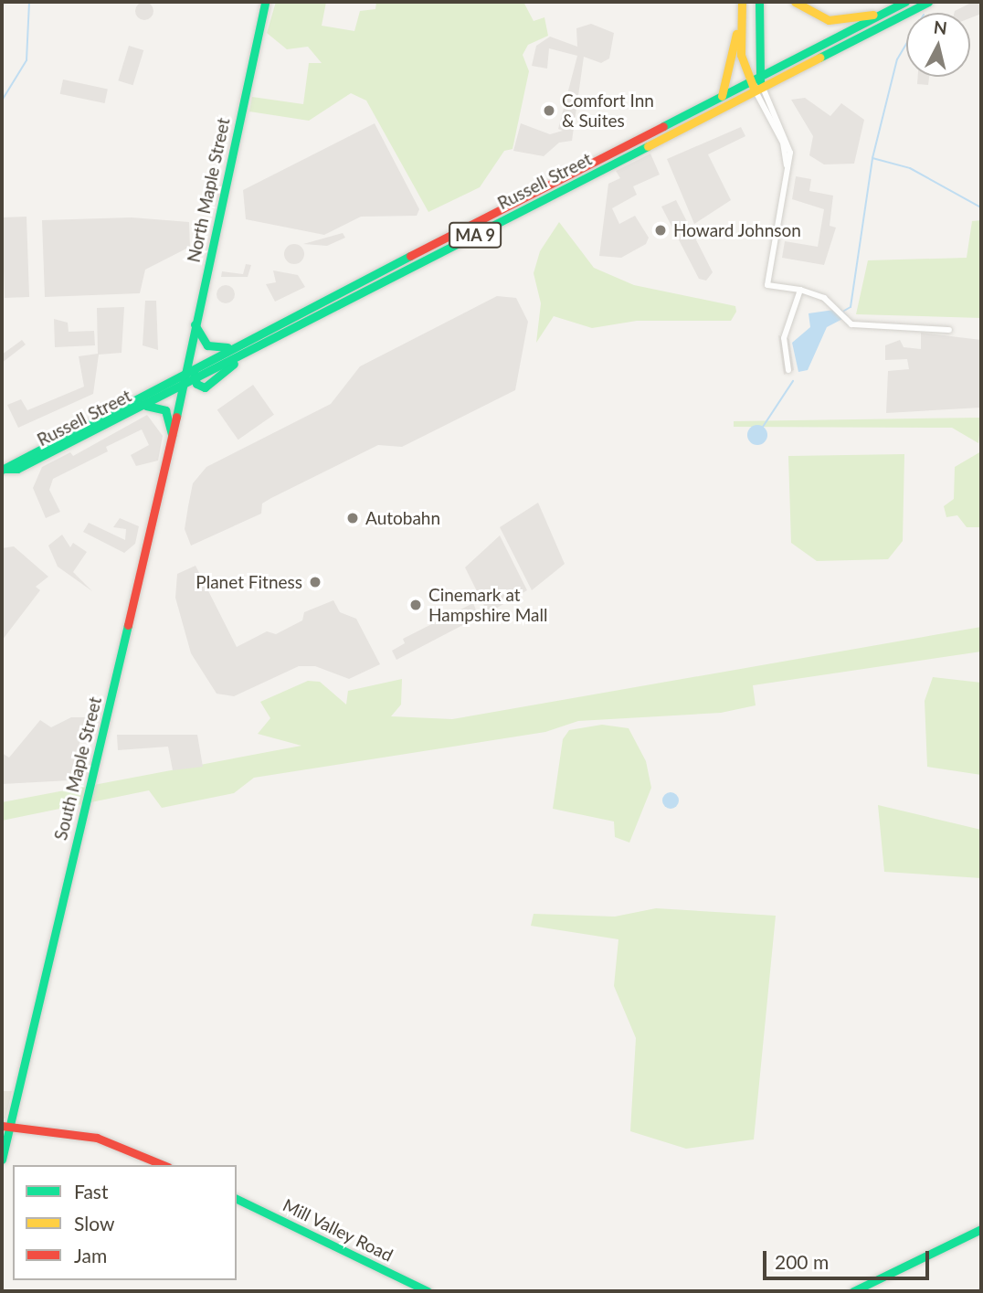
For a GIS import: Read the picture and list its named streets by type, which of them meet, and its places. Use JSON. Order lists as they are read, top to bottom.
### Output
{
  "streets": {
    "main road": [
      "Russell Street",
      "North Maple Street",
      "MA 9",
      "South Maple Street",
      "Mill Valley Road"
    ]
  },
  "crossings": [
    ["Russell Street", "North Maple Street"],
    ["Russell Street", "South Maple Street"],
    ["North Maple Street", "South Maple Street"]
  ],
  "places": [
    "Comfort Inn & Suites",
    "Howard Johnson",
    "Autobahn",
    "Planet Fitness",
    "Cinemark at Hampshire Mall"
  ],
  "legend": ["Fast", "Slow", "Jam"],
  "scale_bar": "200 m",
  "north": "top"
}
